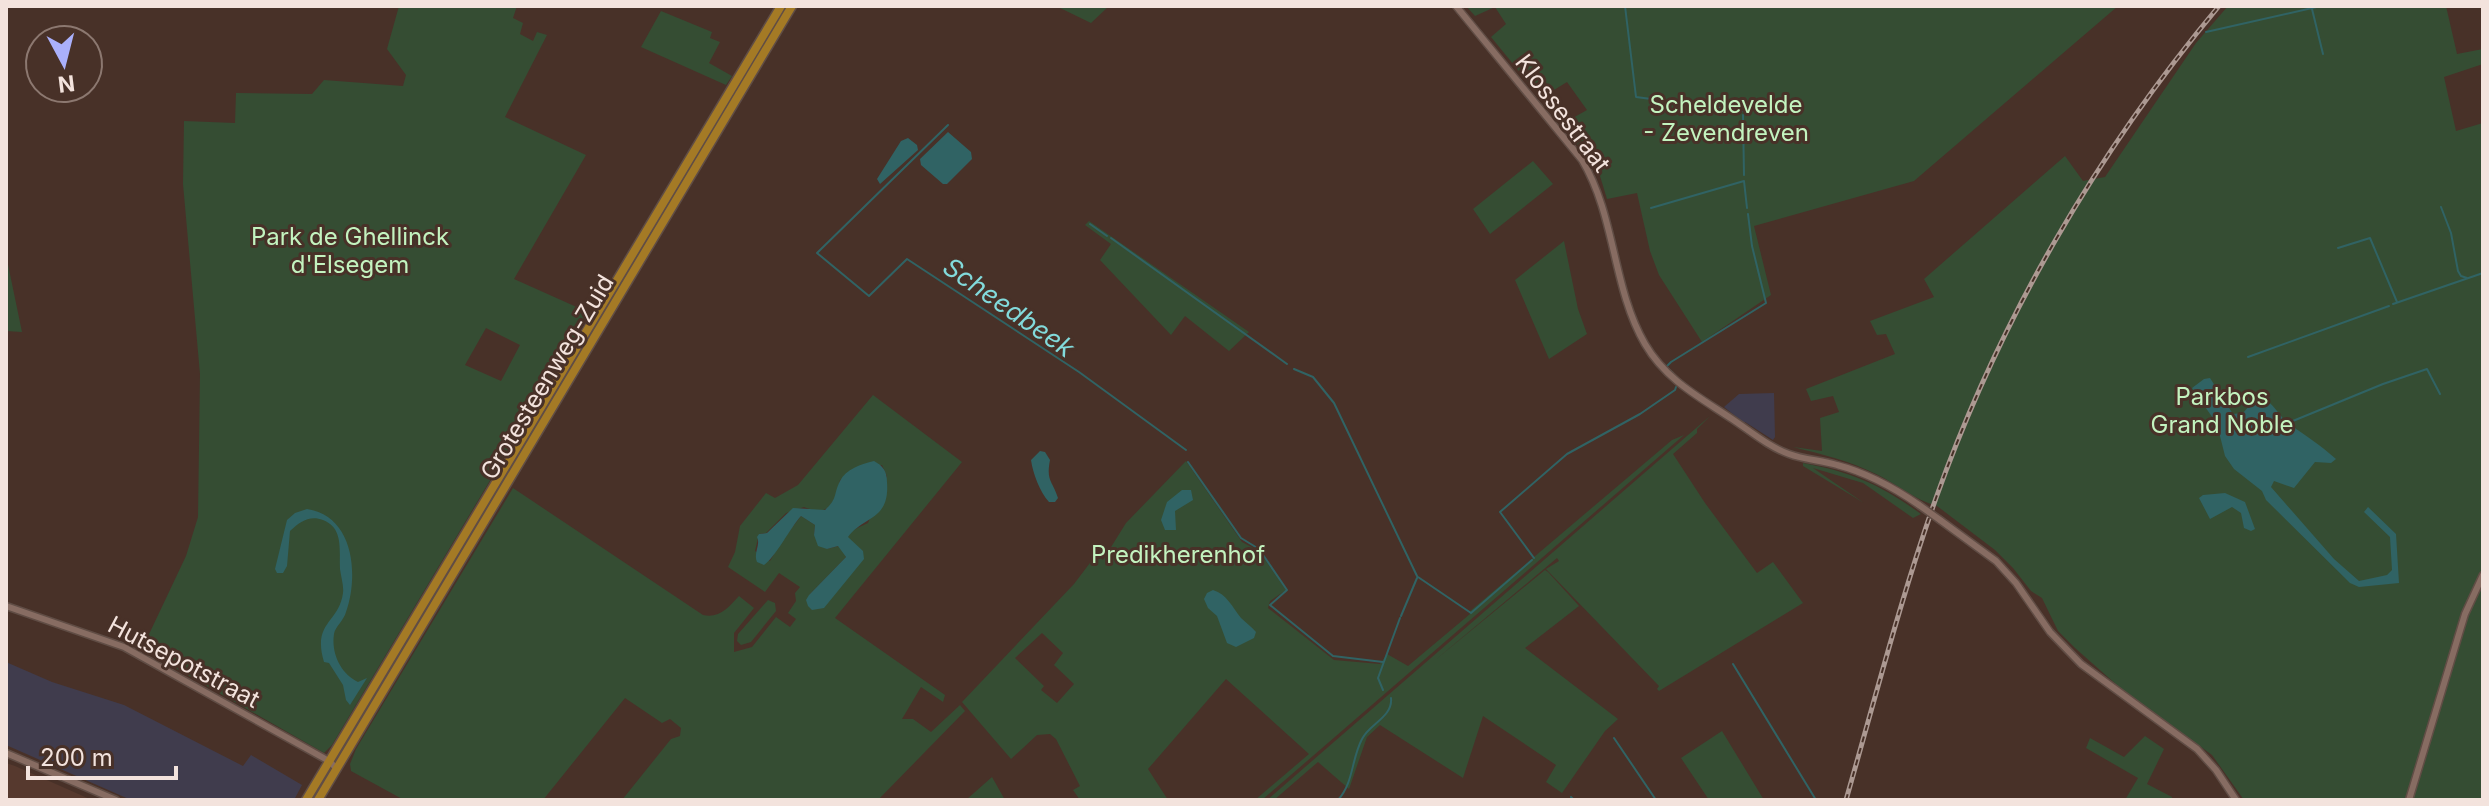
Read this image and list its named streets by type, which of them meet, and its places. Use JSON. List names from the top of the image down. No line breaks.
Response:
{"streets":{"highway":["Grotesteenweg-Zuid"],"street":["Klossestraat","Hutsepotstraat"]},"crossings":[["Grotesteenweg-Zuid","Hutsepotstraat"]],"water":["Scheedbeek"],"parks":["Scheldevelde - Zevendreven","Park de Ghellinck d'Elsegem","Parkbos Grand Noble","Predikherenhof"],"scale_bar":"200 m","north":"bottom"}
